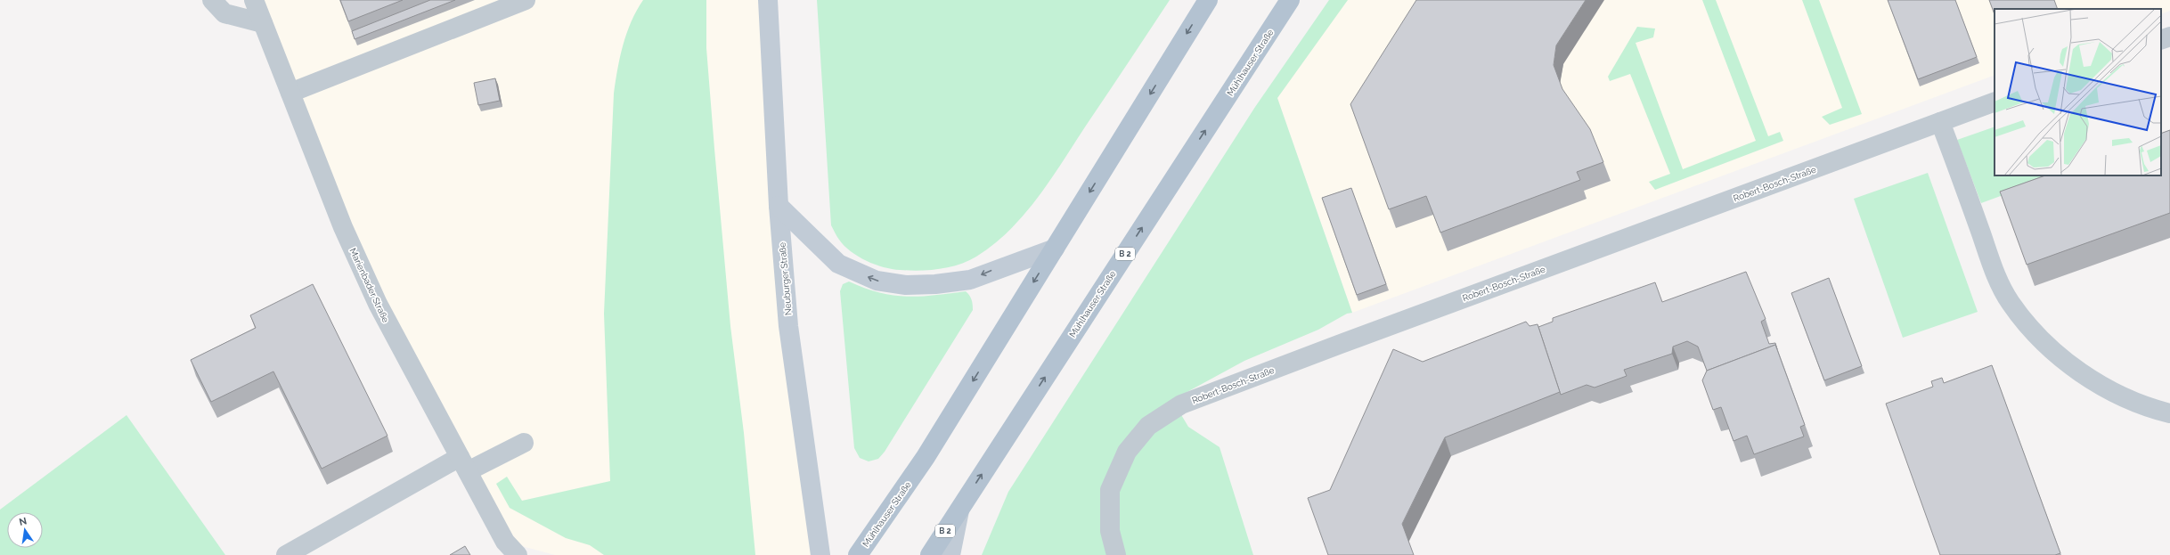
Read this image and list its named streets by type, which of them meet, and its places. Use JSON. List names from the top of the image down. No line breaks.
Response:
{"streets":{"main road":["Mühlhauser Straße","B 2"],"street":["Robert-Bosch-Straße","Neuburger Straße","Marienbader Straße"]},"north":"top"}
